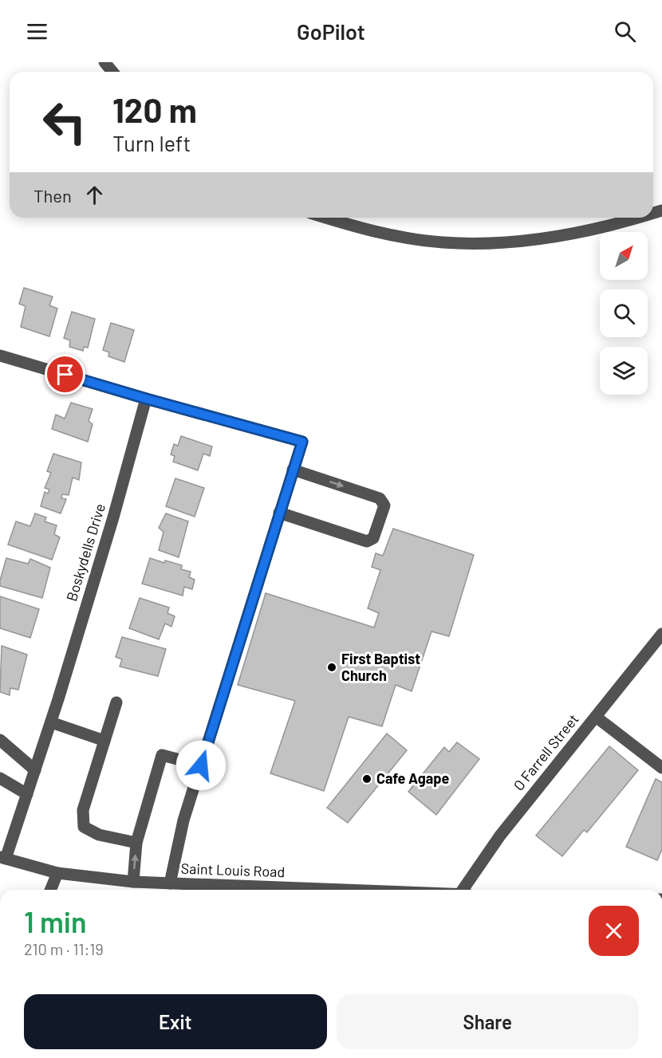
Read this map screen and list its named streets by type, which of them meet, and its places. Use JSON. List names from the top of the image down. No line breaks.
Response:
{"streets":{"street":["Boskydells Drive","O Farrell Street","Saint Louis Road"]},"crossings":[["Boskydells Drive","Saint Louis Road"]],"places":["First Baptist Church","Cafe Agape"],"north":"top right","page":{"header":"GoPilot","turn":["120 m","Turn left"],"then":"Then","heading":["1 min","210 m · 11:19"],"buttons":["Exit","Share"]}}
